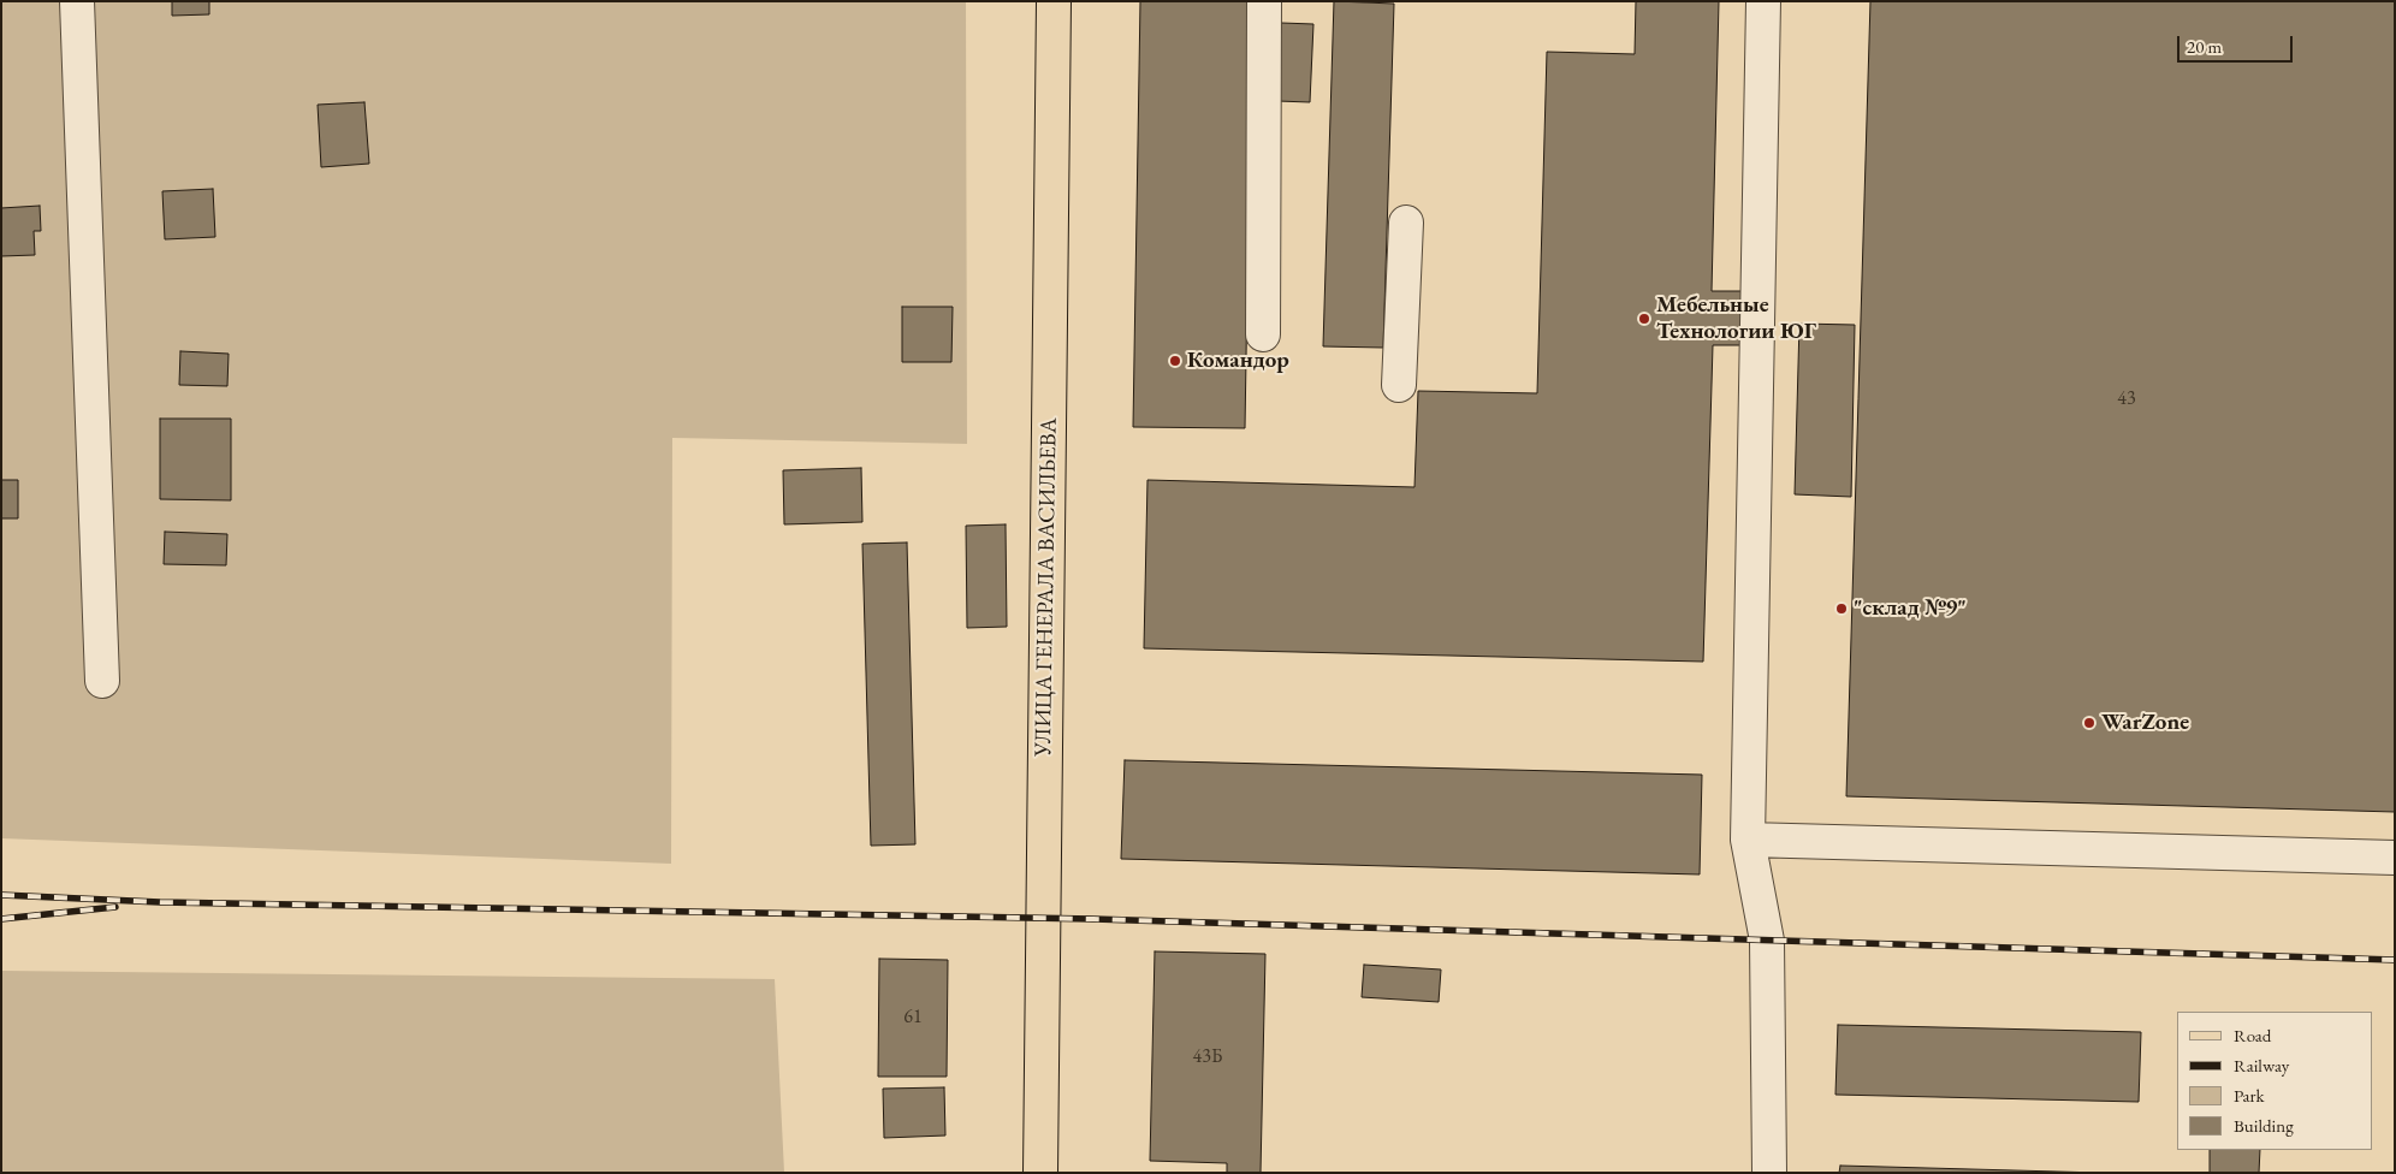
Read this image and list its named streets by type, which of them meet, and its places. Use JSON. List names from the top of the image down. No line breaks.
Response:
{"streets":{"main road":["УЛИЦА ГЕНЕРАЛА ВАСИЛЬЕВА"]},"places":["Мебельные Технологии ЮГ","Командор","\"склад №9\"","WarZone"],"house_numbers":["43","61","43Б"],"legend":["Road","Railway","Park","Building"],"scale_bar":"20 m"}
